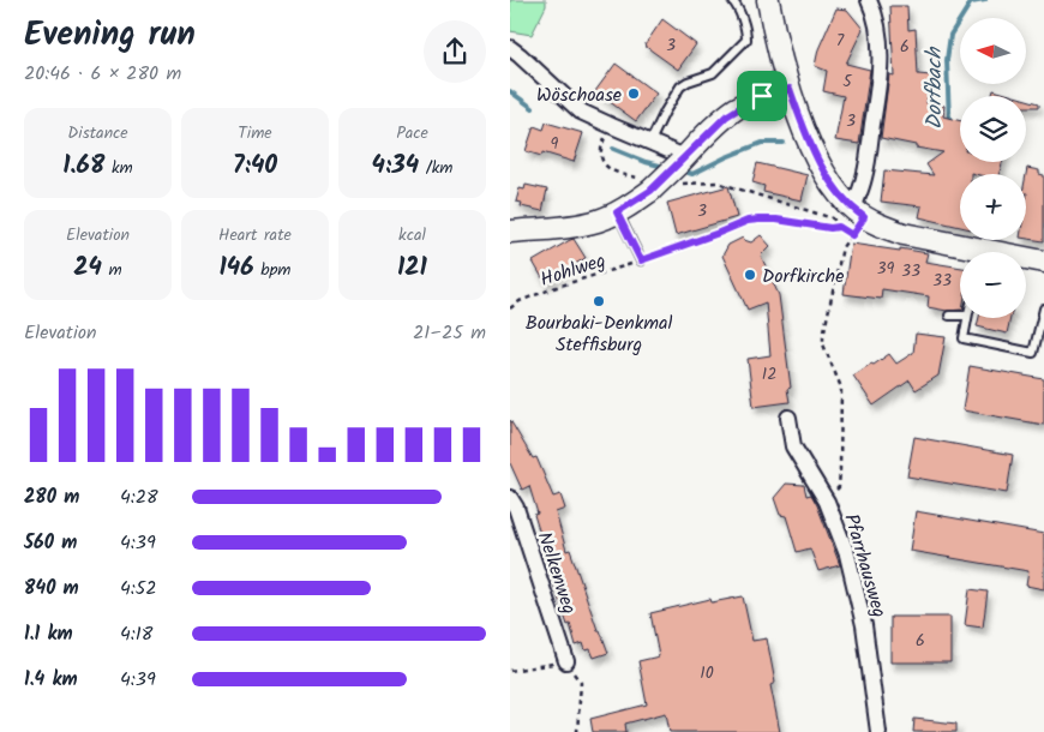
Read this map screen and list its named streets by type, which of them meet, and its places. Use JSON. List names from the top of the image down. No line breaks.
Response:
{"streets":{"street":["Pfarrhausweg","Nelkenweg"],"path":["Hohlweg"]},"crossings":[["Hohlweg","Pfarrhausweg"]],"water":["Dorfbach"],"places":["Wöschoase","Dorfkirche","Bourbaki-Denkmal Steffisburg"],"house_numbers":["7","3","6","5","3","9","3","39","33","33","12","6","10"],"north":"left","page":{"heading":["Evening run","20:46 · 6 × 280 m"],"map_buttons":["+","−"],"stats":[["Distance","1.68 km"],["Time","7:40"],["Pace","4:34 /km"],["Elevation","24 m"],["Heart rate","146 bpm"],["kcal","121"]],"chart":["Elevation","21–25 m"],"list":[{"name":"280 m","note":"4:28"},{"name":"560 m","note":"4:39"},{"name":"840 m","note":"4:52"},{"name":"1.1 km","note":"4:18"},{"name":"1.4 km","note":"4:39"}]}}
